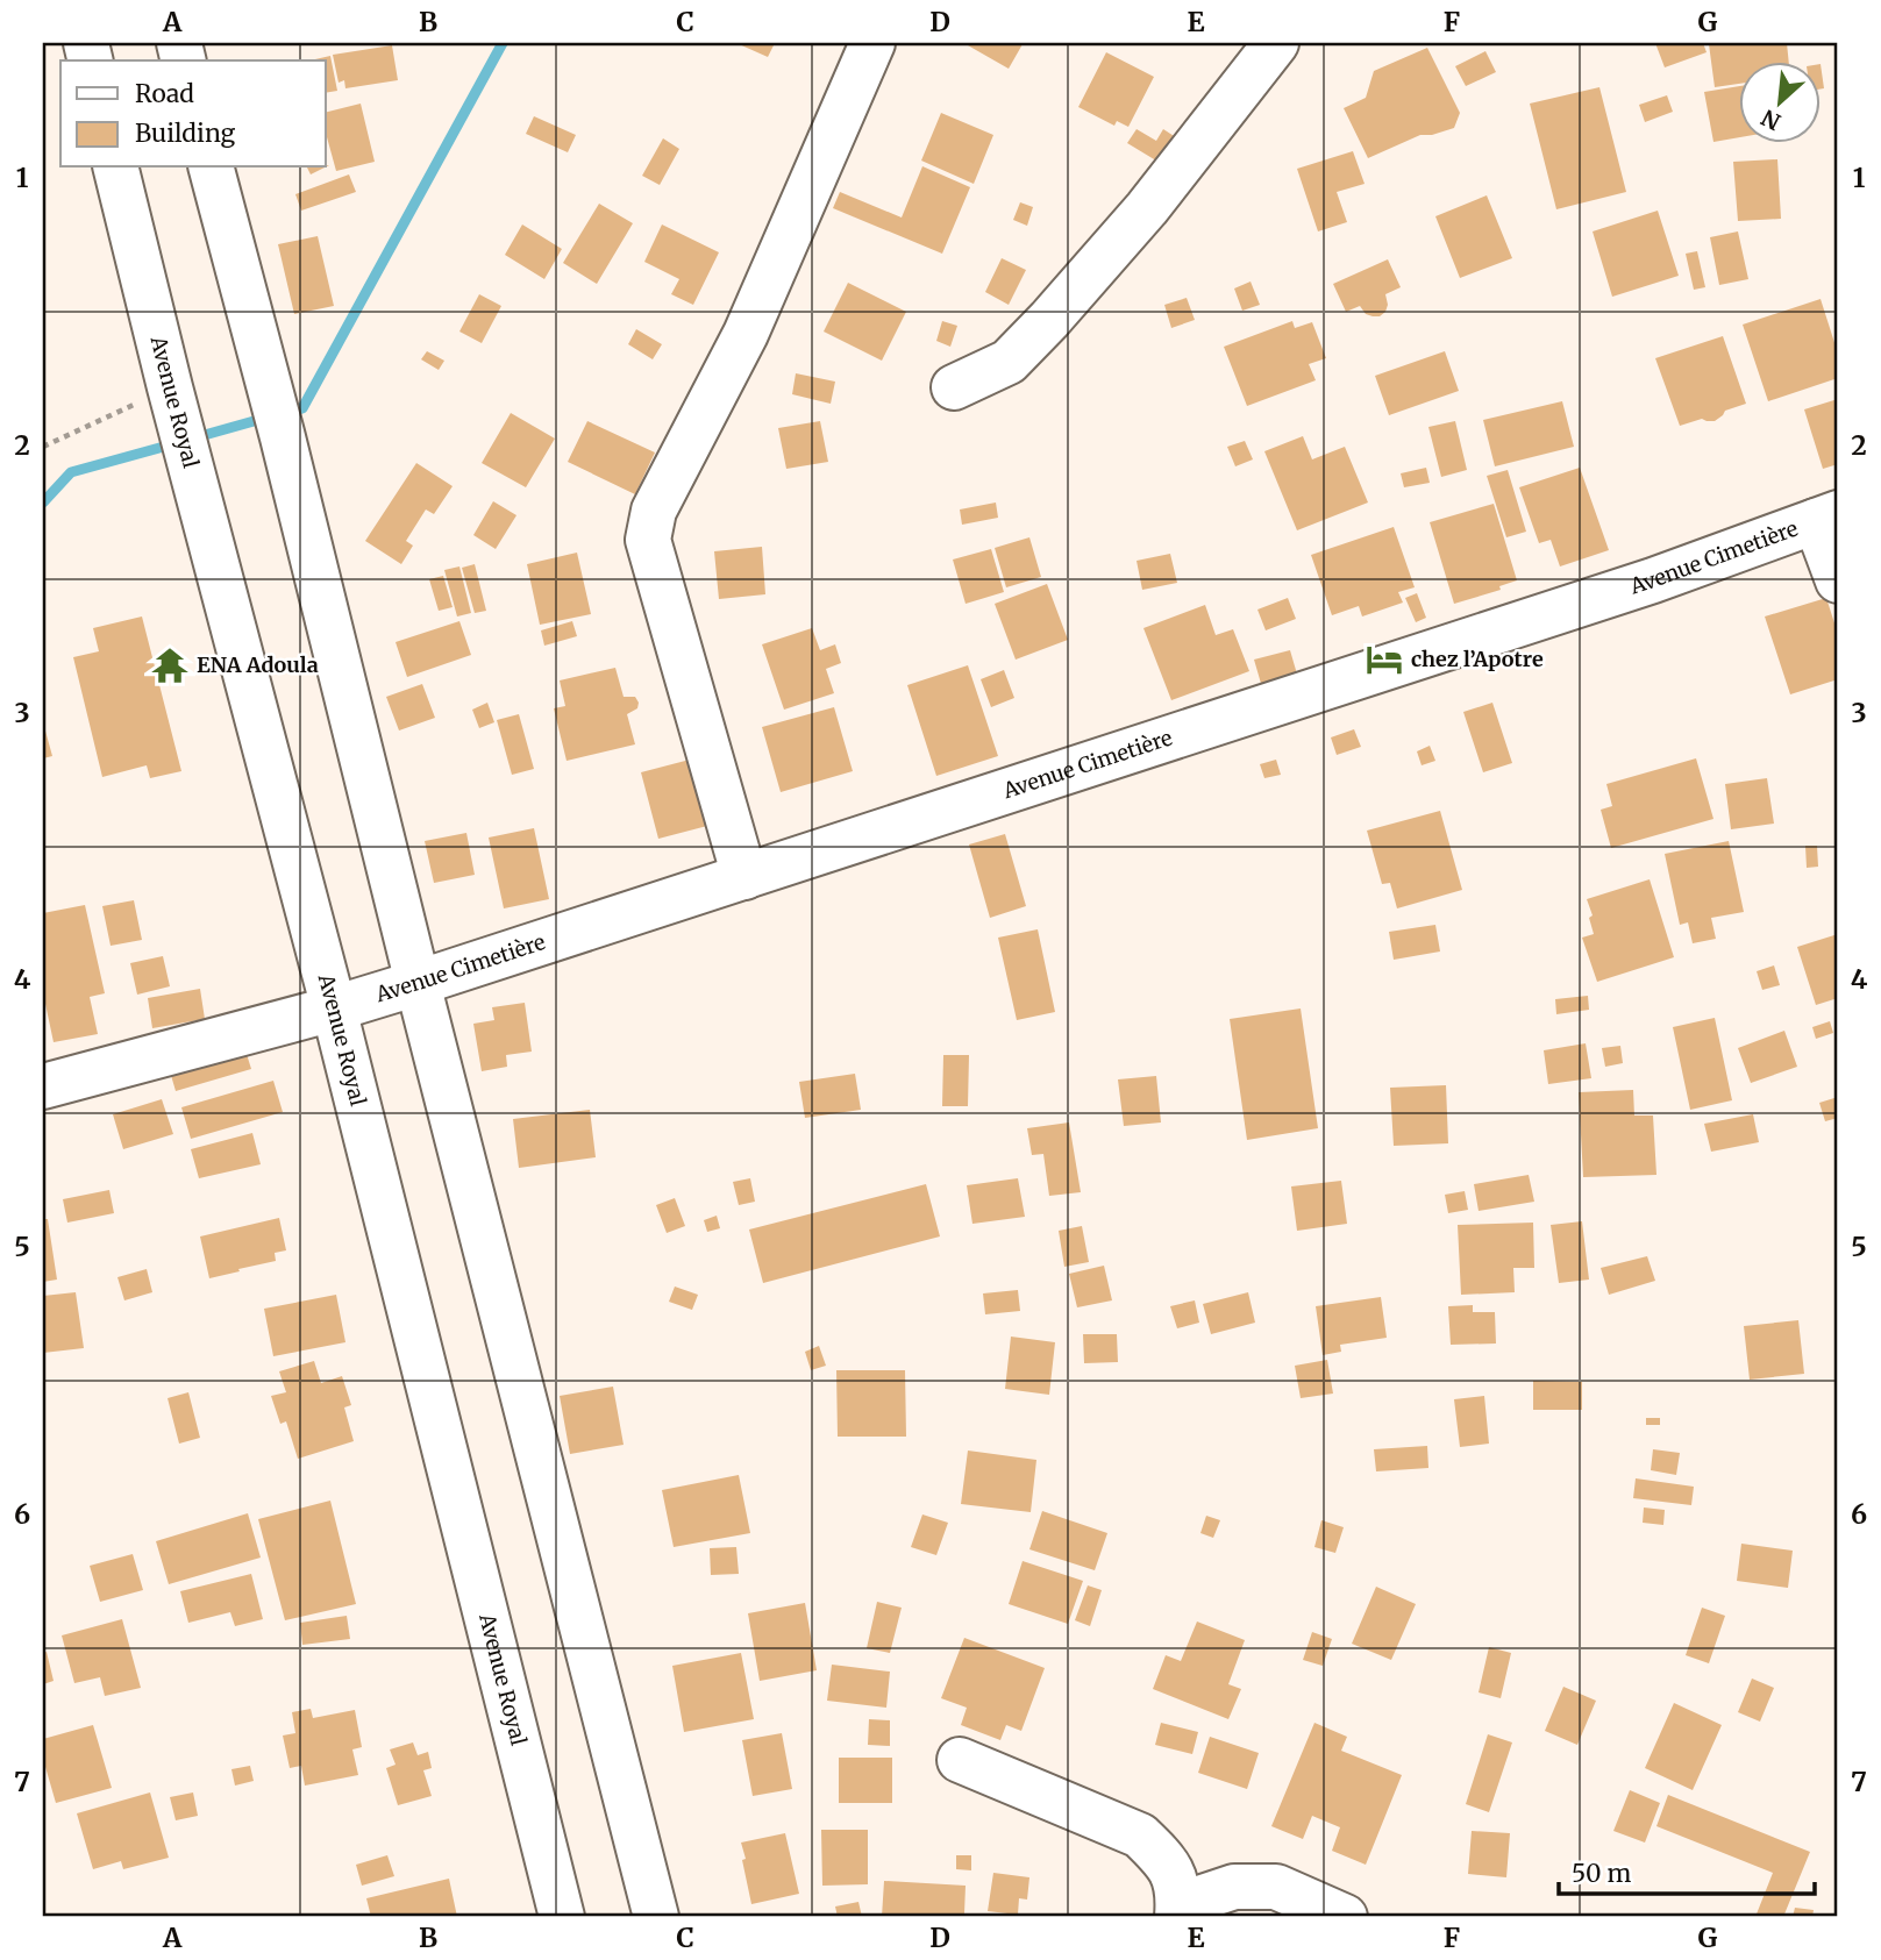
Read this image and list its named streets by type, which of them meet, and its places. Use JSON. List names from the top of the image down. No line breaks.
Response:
{"streets":{"street":["Avenue Royal","Avenue Cimetière"]},"crossings":[["Avenue Royal","Avenue Cimetière"]],"places":{"hotel":["chez l’Apotre"],"temple":["ENA Adoula"]},"legend":["Road","Building"],"scale_bar":"50 m","north":"bottom left","grid":{"columns":["A","B","C","D","E","F","G"],"rows":["1","2","3","4","5","6","7"]}}
